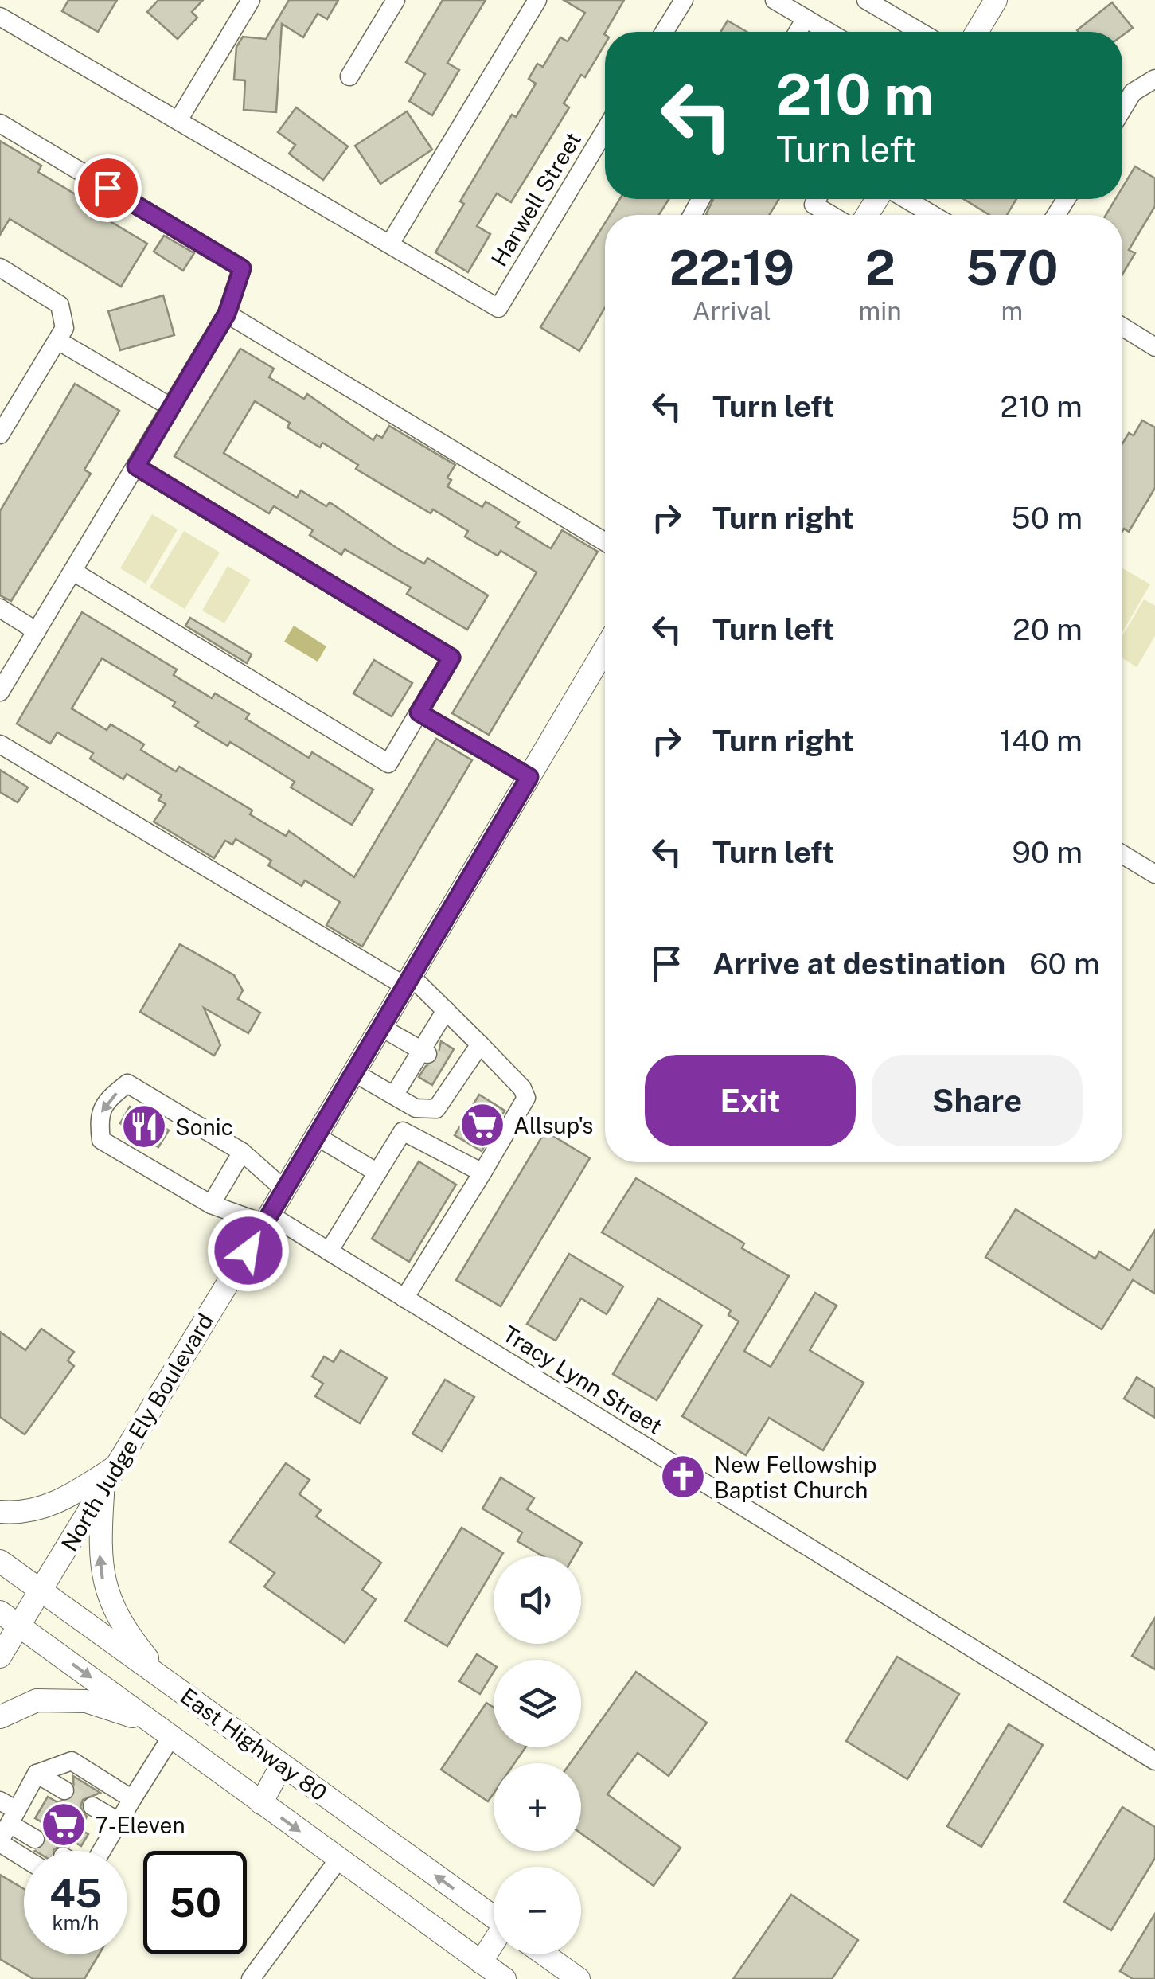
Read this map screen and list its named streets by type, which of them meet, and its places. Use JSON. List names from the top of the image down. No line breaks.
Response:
{"streets":{"main road":["North Judge Ely Boulevard","East Highway 80"],"street":["Harwell Street","Tracy Lynn Street"]},"crossings":[["Tracy Lynn Street","North Judge Ely Boulevard"],["North Judge Ely Boulevard","East Highway 80"]],"places":{"supermarket":["Allsup's","7-Eleven"],"restaurant":["Sonic"],"church":["New Fellowship Baptist Church"]},"page":{"turn":["210 m","Turn left"],"eta":["22:19","Arrival","2","min","570","m"],"list":[{"name":"Turn left","value":"210 m"},{"name":"Turn right","value":"50 m"},{"name":"Turn left","value":"20 m"},{"name":"Turn right","value":"140 m"},{"name":"Turn left","value":"90 m"},{"name":"Arrive at destination","value":"60 m"}],"buttons":["Exit","Share"],"map_buttons":["+","−"],"speed":"45 km/h","limit":"50"}}
